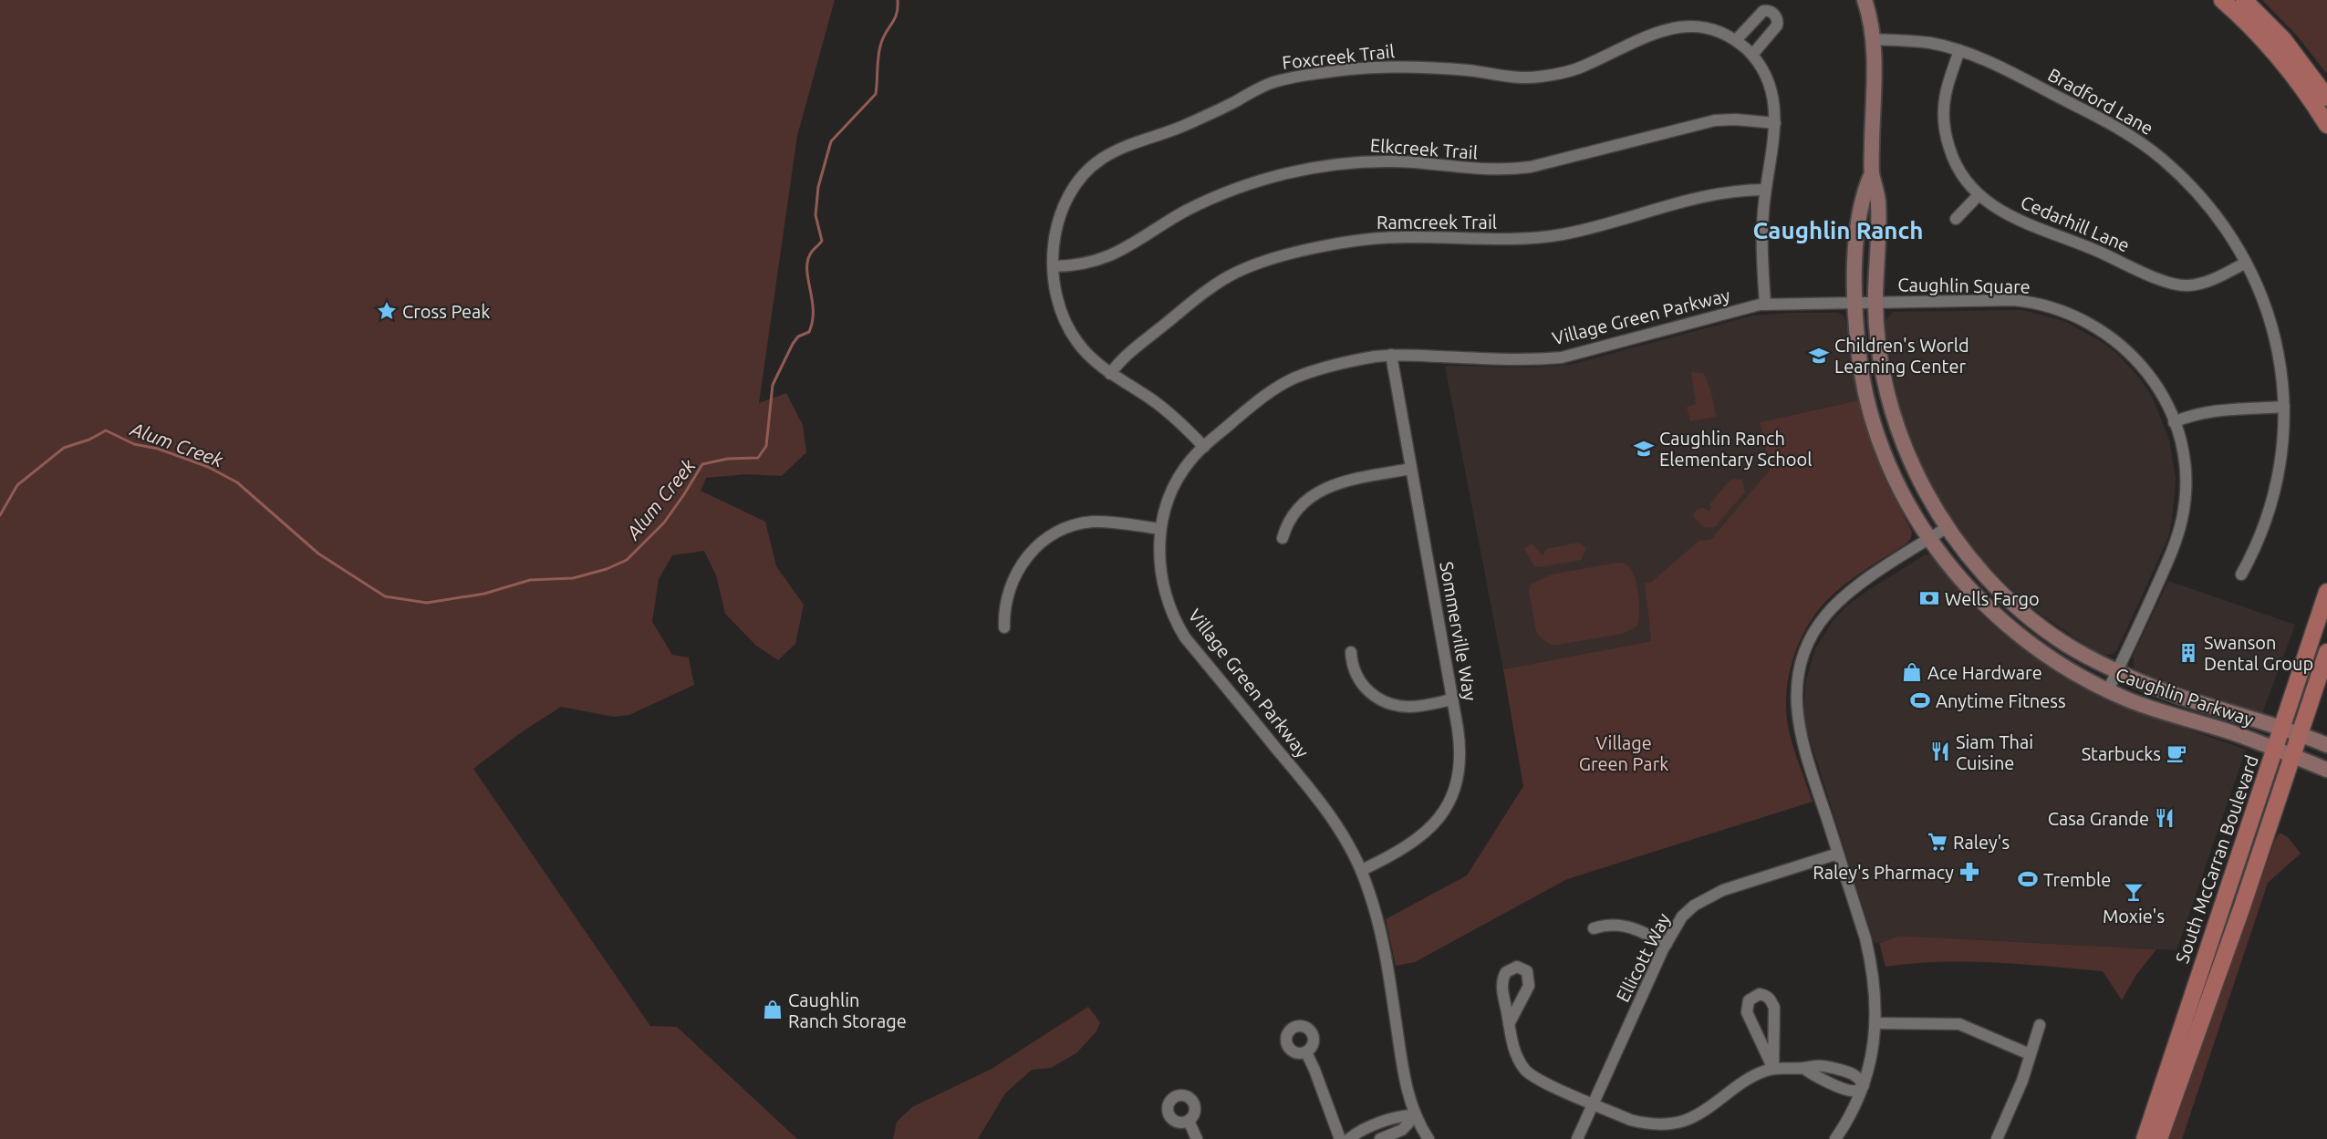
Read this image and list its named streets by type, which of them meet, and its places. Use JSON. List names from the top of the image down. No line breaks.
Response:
{"streets":{"main road":["South McCarran Boulevard"],"street":["Foxcreek Trail","Bradford Lane","Elkcreek Trail","Ramcreek Trail","Cedarhill Lane","Caughlin Square","Village Green Parkway","Sommerville Way","Caughlin Parkway","Ellicott Way"]},"crossings":[["Foxcreek Trail","Elkcreek Trail"],["Foxcreek Trail","Ramcreek Trail"],["Foxcreek Trail","Village Green Parkway"],["Bradford Lane","Cedarhill Lane"],["Bradford Lane","Caughlin Parkway"],["Caughlin Square","Village Green Parkway"],["Caughlin Square","Caughlin Parkway"],["Village Green Parkway","Sommerville Way"],["Village Green Parkway","Caughlin Parkway"],["Caughlin Parkway","South McCarran Boulevard"]],"districts":["Caughlin Ranch"],"water":["Alum Creek"],"parks":["Village Green Park"],"places":{"place":["Cross Peak"],"school or university":["Children's World Learning Center","Caughlin Ranch Elementary School"],"bank":["Wells Fargo"],"building":["Swanson Dental Group"],"shop":["Ace Hardware","Caughlin Ranch Storage"],"sports":["Anytime Fitness","Tremble"],"restaurant":["Siam Thai Cuisine","Casa Grande"],"cafe":["Starbucks"],"supermarket":["Raley's"],"pharmacy":["Raley's Pharmacy"],"bar":["Moxie's"]}}
